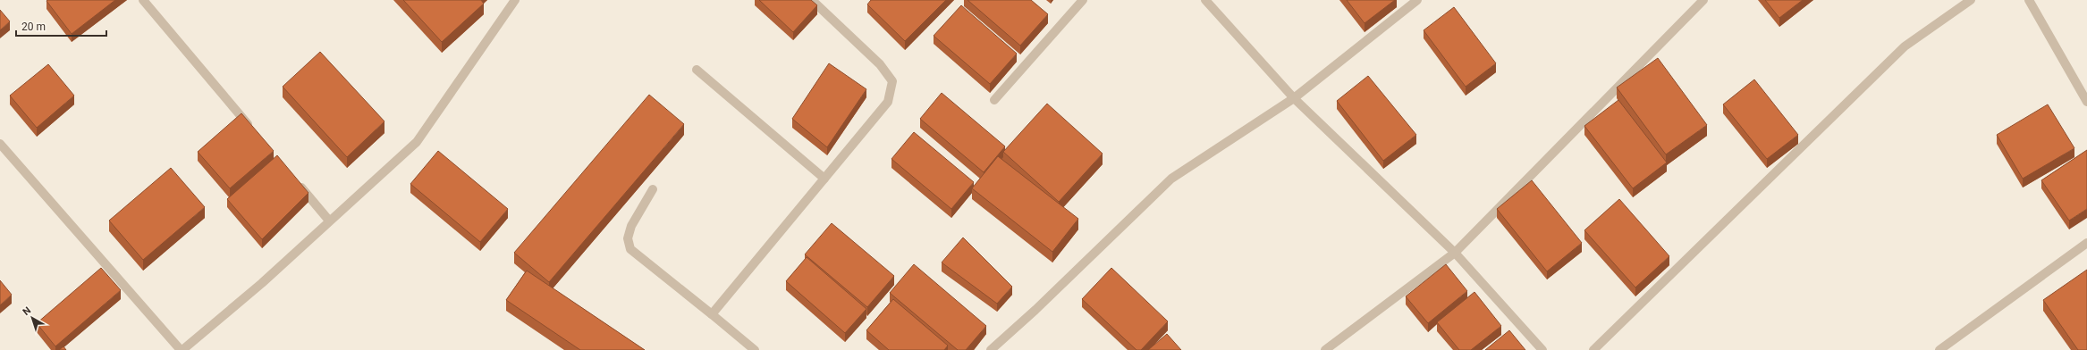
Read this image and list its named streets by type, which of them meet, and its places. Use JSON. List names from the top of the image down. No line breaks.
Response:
{"scale_bar":"20 m","north":"top left"}
